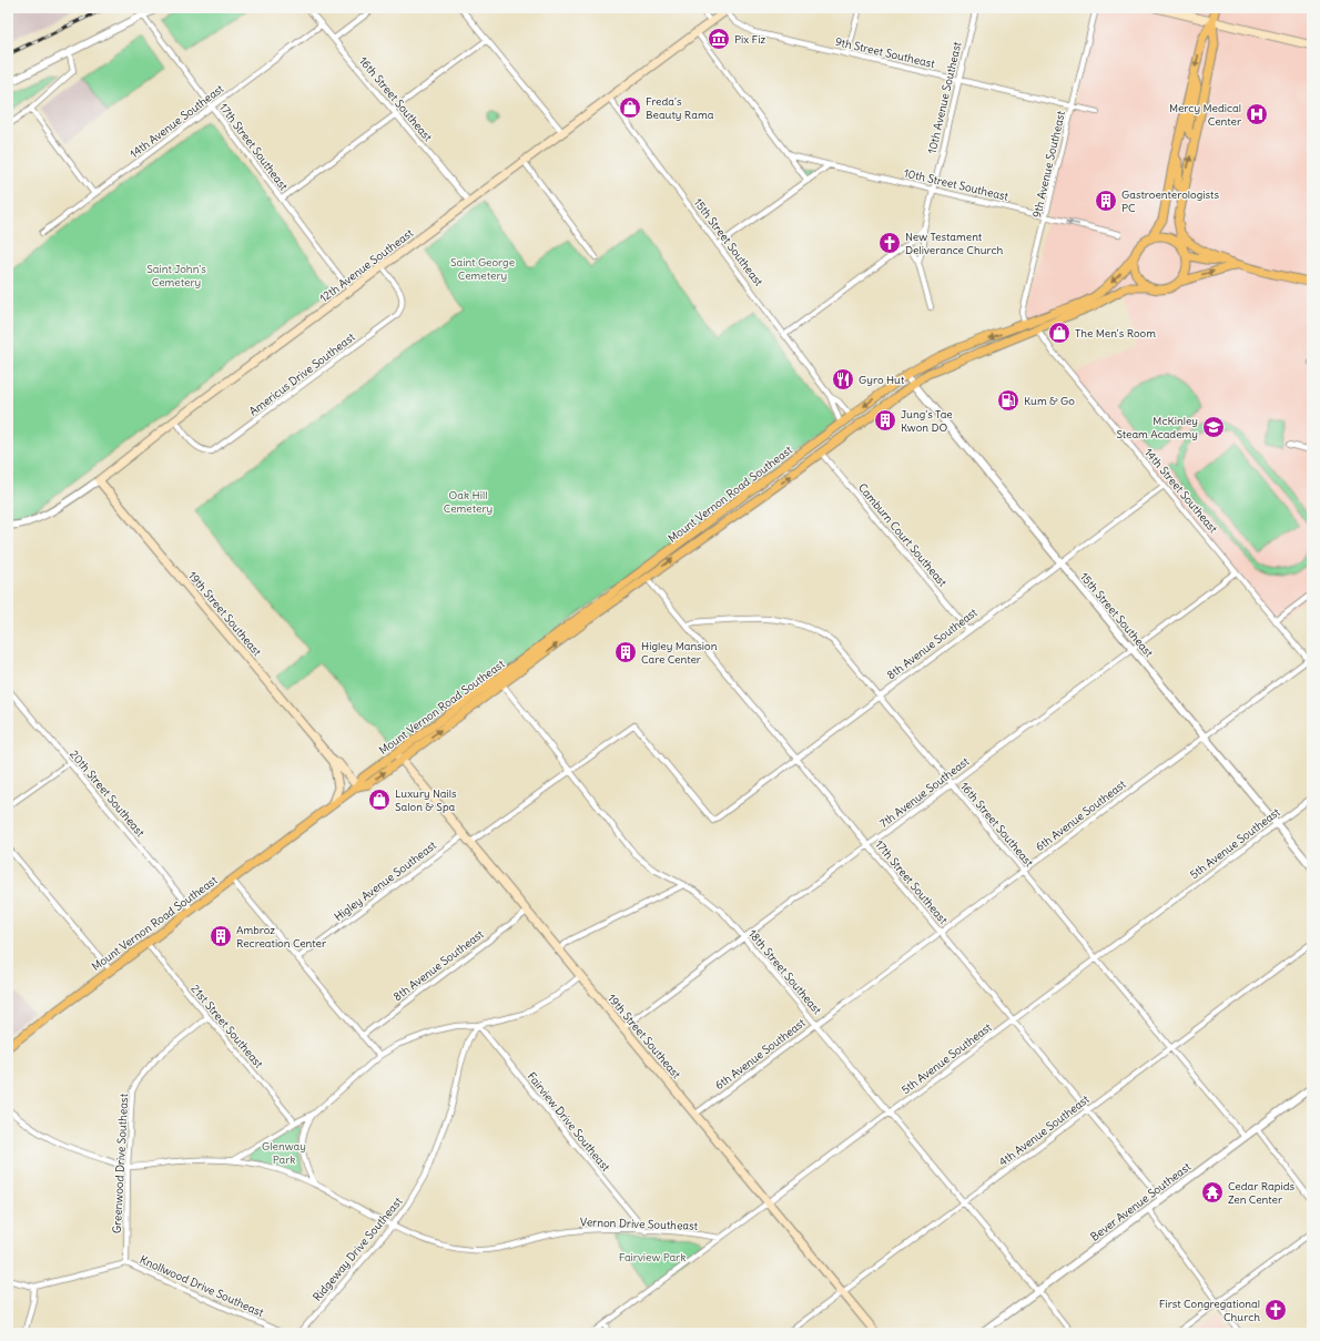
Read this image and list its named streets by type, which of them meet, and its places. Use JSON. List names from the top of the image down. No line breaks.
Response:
{"streets":{"main road":["12th Avenue Southeast","Mount Vernon Road Southeast","19th Street Southeast"],"street":["9th Street Southeast","10th Avenue Southeast","16th Street Southeast","14th Avenue Southeast","17th Street Southeast","9th Avenue Southeast","10th Street Southeast","15th Street Southeast","Americus Drive Southeast","14th Street Southeast","Camburn Court Southeast","8th Avenue Southeast","7th Avenue Southeast","20th Street Southeast","6th Avenue Southeast","5th Avenue Southeast","Higley Avenue Southeast","18th Street Southeast","21st Street Southeast","Fairview Drive Southeast","4th Avenue Southeast","Greenwood Drive Southeast","Bever Avenue Southeast","Vernon Drive Southeast","Ridgeway Drive Southeast","Knollwood Drive Southeast"]},"crossings":[["9th Street Southeast","10th Avenue Southeast"],["9th Street Southeast","9th Avenue Southeast"],["9th Street Southeast","12th Avenue Southeast"],["10th Avenue Southeast","10th Street Southeast"],["16th Street Southeast","14th Avenue Southeast"],["16th Street Southeast","17th Street Southeast"],["16th Street Southeast","12th Avenue Southeast"],["16th Street Southeast","8th Avenue Southeast"],["16th Street Southeast","7th Avenue Southeast"],["16th Street Southeast","6th Avenue Southeast"],["16th Street Southeast","5th Avenue Southeast"],["16th Street Southeast","4th Avenue Southeast"],["16th Street Southeast","Bever Avenue Southeast"],["14th Avenue Southeast","17th Street Southeast"],["17th Street Southeast","12th Avenue Southeast"],["17th Street Southeast","Mount Vernon Road Southeast"],["17th Street Southeast","8th Avenue Southeast"],["17th Street Southeast","7th Avenue Southeast"],["17th Street Southeast","6th Avenue Southeast"],["17th Street Southeast","5th Avenue Southeast"],["17th Street Southeast","4th Avenue Southeast"],["17th Street Southeast","Bever Avenue Southeast"],["9th Avenue Southeast","10th Street Southeast"],["9th Avenue Southeast","Mount Vernon Road Southeast"],["15th Street Southeast","12th Avenue Southeast"],["15th Street Southeast","Mount Vernon Road Southeast"],["15th Street Southeast","8th Avenue Southeast"],["15th Street Southeast","7th Avenue Southeast"],["15th Street Southeast","6th Avenue Southeast"],["15th Street Southeast","5th Avenue Southeast"],["12th Avenue Southeast","Americus Drive Southeast"],["12th Avenue Southeast","19th Street Southeast"],["14th Street Southeast","Mount Vernon Road Southeast"],["14th Street Southeast","8th Avenue Southeast"],["14th Street Southeast","7th Avenue Southeast"],["14th Street Southeast","6th Avenue Southeast"],["Mount Vernon Road Southeast","Camburn Court Southeast"],["Mount Vernon Road Southeast","19th Street Southeast"],["Mount Vernon Road Southeast","20th Street Southeast"],["Mount Vernon Road Southeast","18th Street Southeast"],["Mount Vernon Road Southeast","21st Street Southeast"],["Camburn Court Southeast","8th Avenue Southeast"],["19th Street Southeast","8th Avenue Southeast"],["19th Street Southeast","7th Avenue Southeast"],["19th Street Southeast","6th Avenue Southeast"],["19th Street Southeast","5th Avenue Southeast"],["19th Street Southeast","Higley Avenue Southeast"],["19th Street Southeast","4th Avenue Southeast"],["8th Avenue Southeast","18th Street Southeast"],["7th Avenue Southeast","18th Street Southeast"],["6th Avenue Southeast","18th Street Southeast"],["5th Avenue Southeast","18th Street Southeast"],["5th Avenue Southeast","Vernon Drive Southeast"],["18th Street Southeast","4th Avenue Southeast"],["18th Street Southeast","Bever Avenue Southeast"],["21st Street Southeast","Greenwood Drive Southeast"],["Fairview Drive Southeast","Vernon Drive Southeast"],["Fairview Drive Southeast","Ridgeway Drive Southeast"],["Greenwood Drive Southeast","Vernon Drive Southeast"],["Greenwood Drive Southeast","Knollwood Drive Southeast"],["Vernon Drive Southeast","Ridgeway Drive Southeast"]],"parks":["Saint George Cemetery","Saint John's Cemetery","Oak Hill Cemetery","Glenway Park","Fairview Park"],"places":{"museum":["Pix Fiz"],"shop":["Freda's Beauty Rama","The Men's Room","Luxury Nails Salon & Spa"],"hospital":["Mercy Medical Center"],"building":["Gastroenterologists PC","Jung's Tae Kwon DO","Higley Mansion Care Center","Ambroz Recreation Center"],"church":["New Testament Deliverance Church","First Congregational Church"],"restaurant":["Gyro Hut"],"fuel station":["Kum & Go"],"school or university":["McKinley Steam Academy"],"temple":["Cedar Rapids Zen Center"]}}
